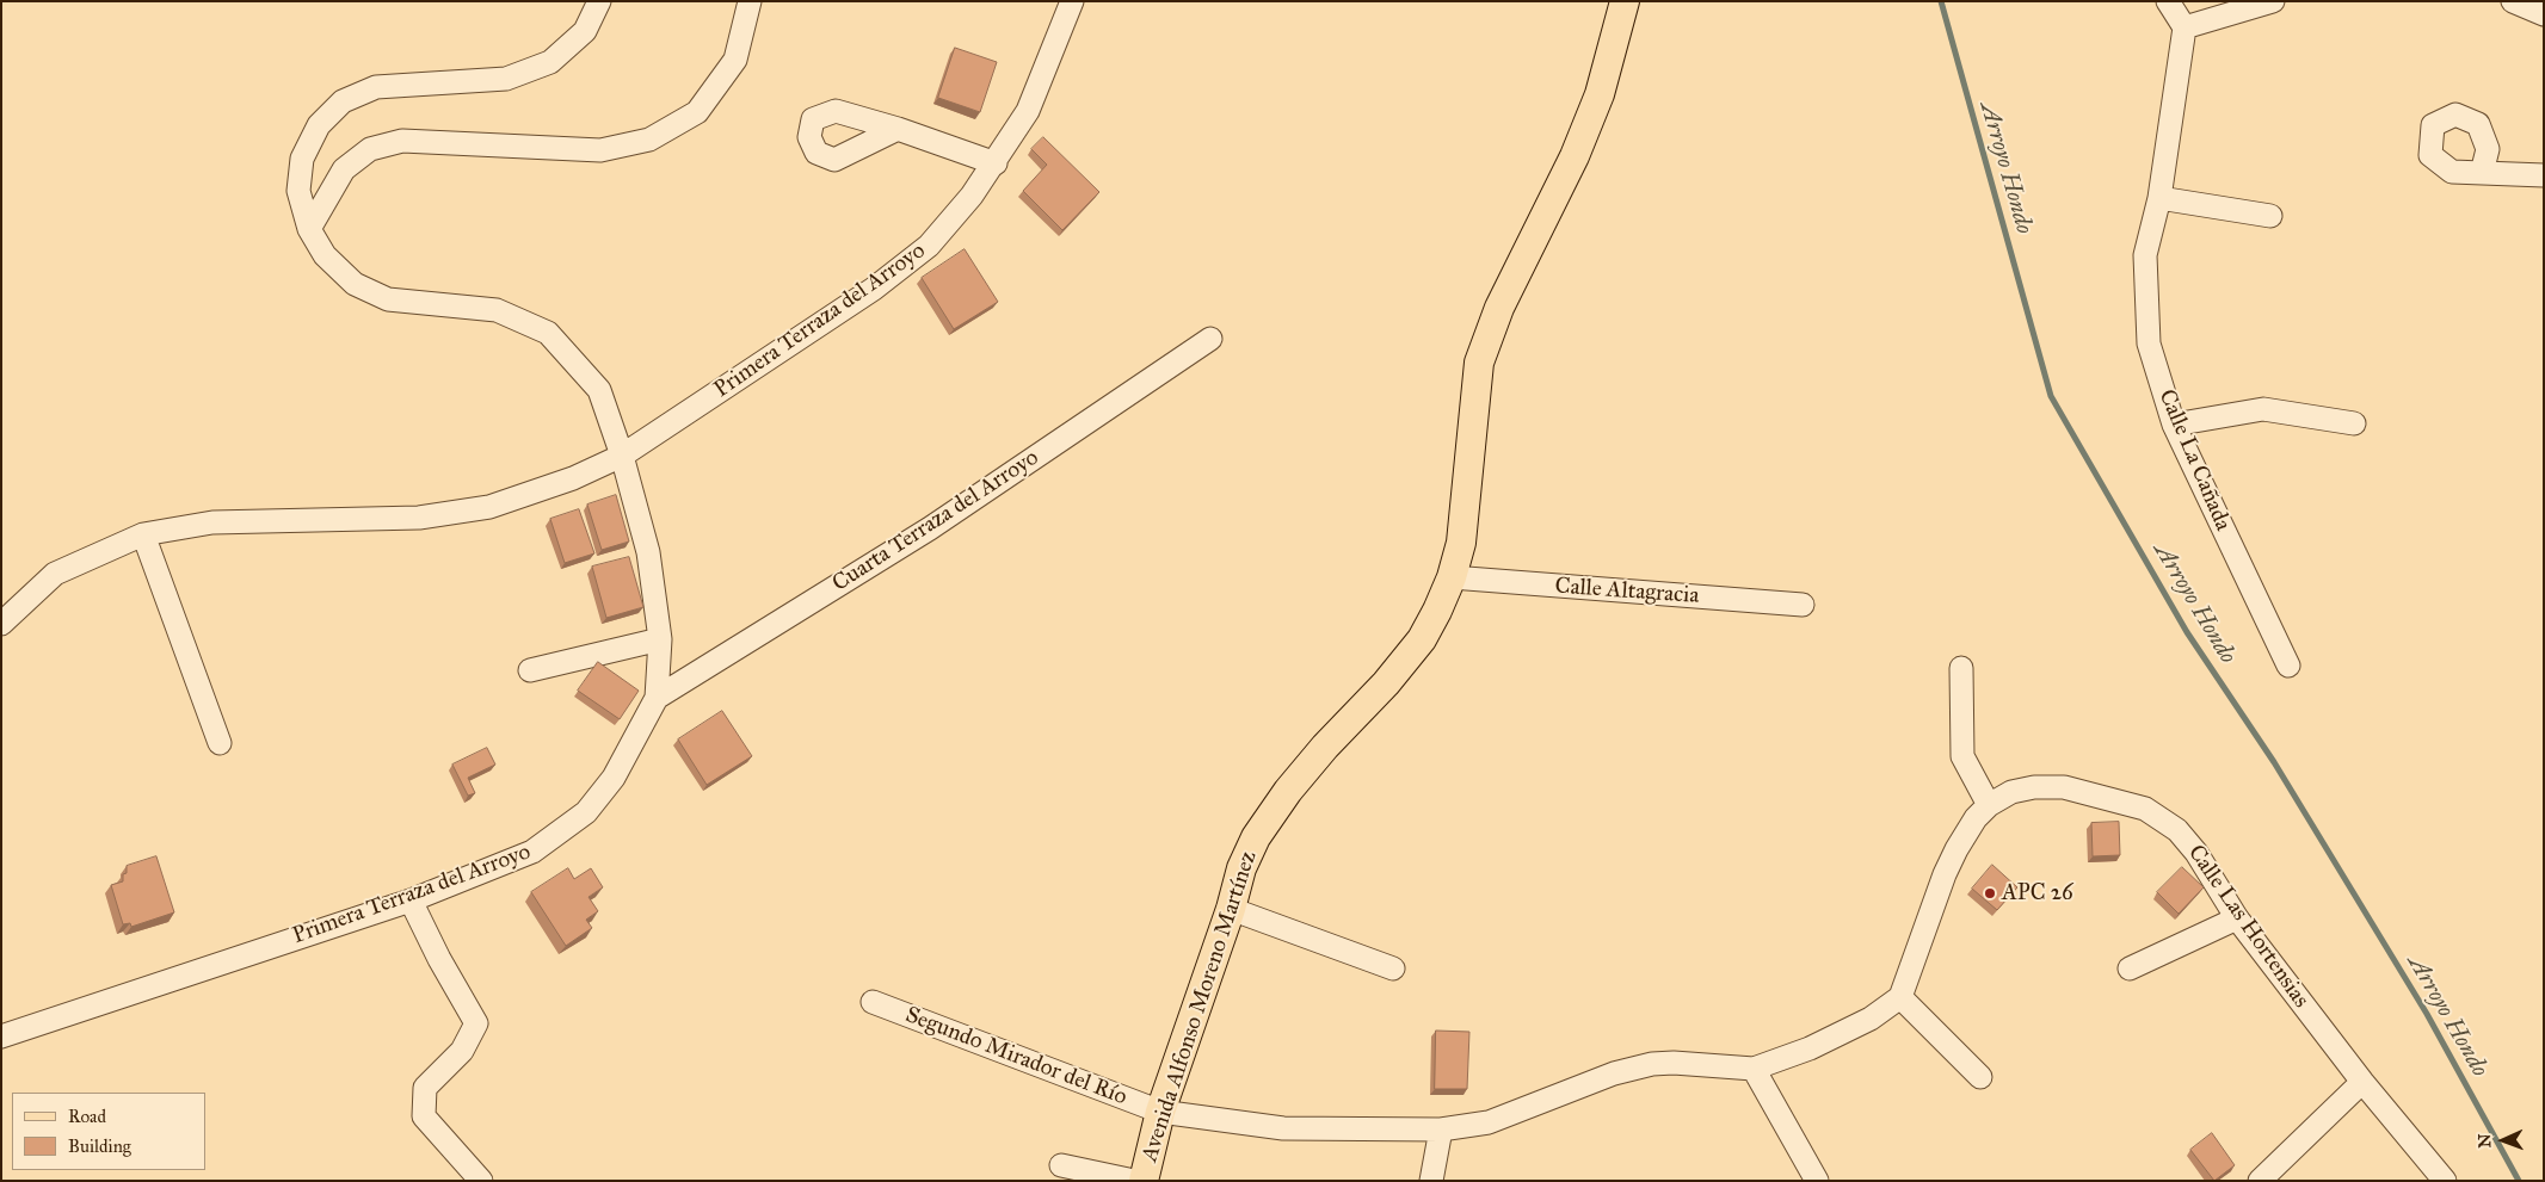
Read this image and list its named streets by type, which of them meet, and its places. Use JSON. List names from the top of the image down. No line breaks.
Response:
{"streets":{"main road":["Avenida Alfonso Moreno Martínez"],"street":["Primera Terraza del Arroyo","Calle La Cañada","Cuarta Terraza del Arroyo","Calle Altagracia","Calle Las Hortensias","Segundo Mirador del Río"]},"crossings":[["Primera Terraza del Arroyo","Cuarta Terraza del Arroyo"],["Calle Altagracia","Avenida Alfonso Moreno Martínez"],["Avenida Alfonso Moreno Martínez","Segundo Mirador del Río"]],"water":["Arroyo Hondo"],"places":["APC 26"],"legend":["Road","Building"],"north":"left"}
